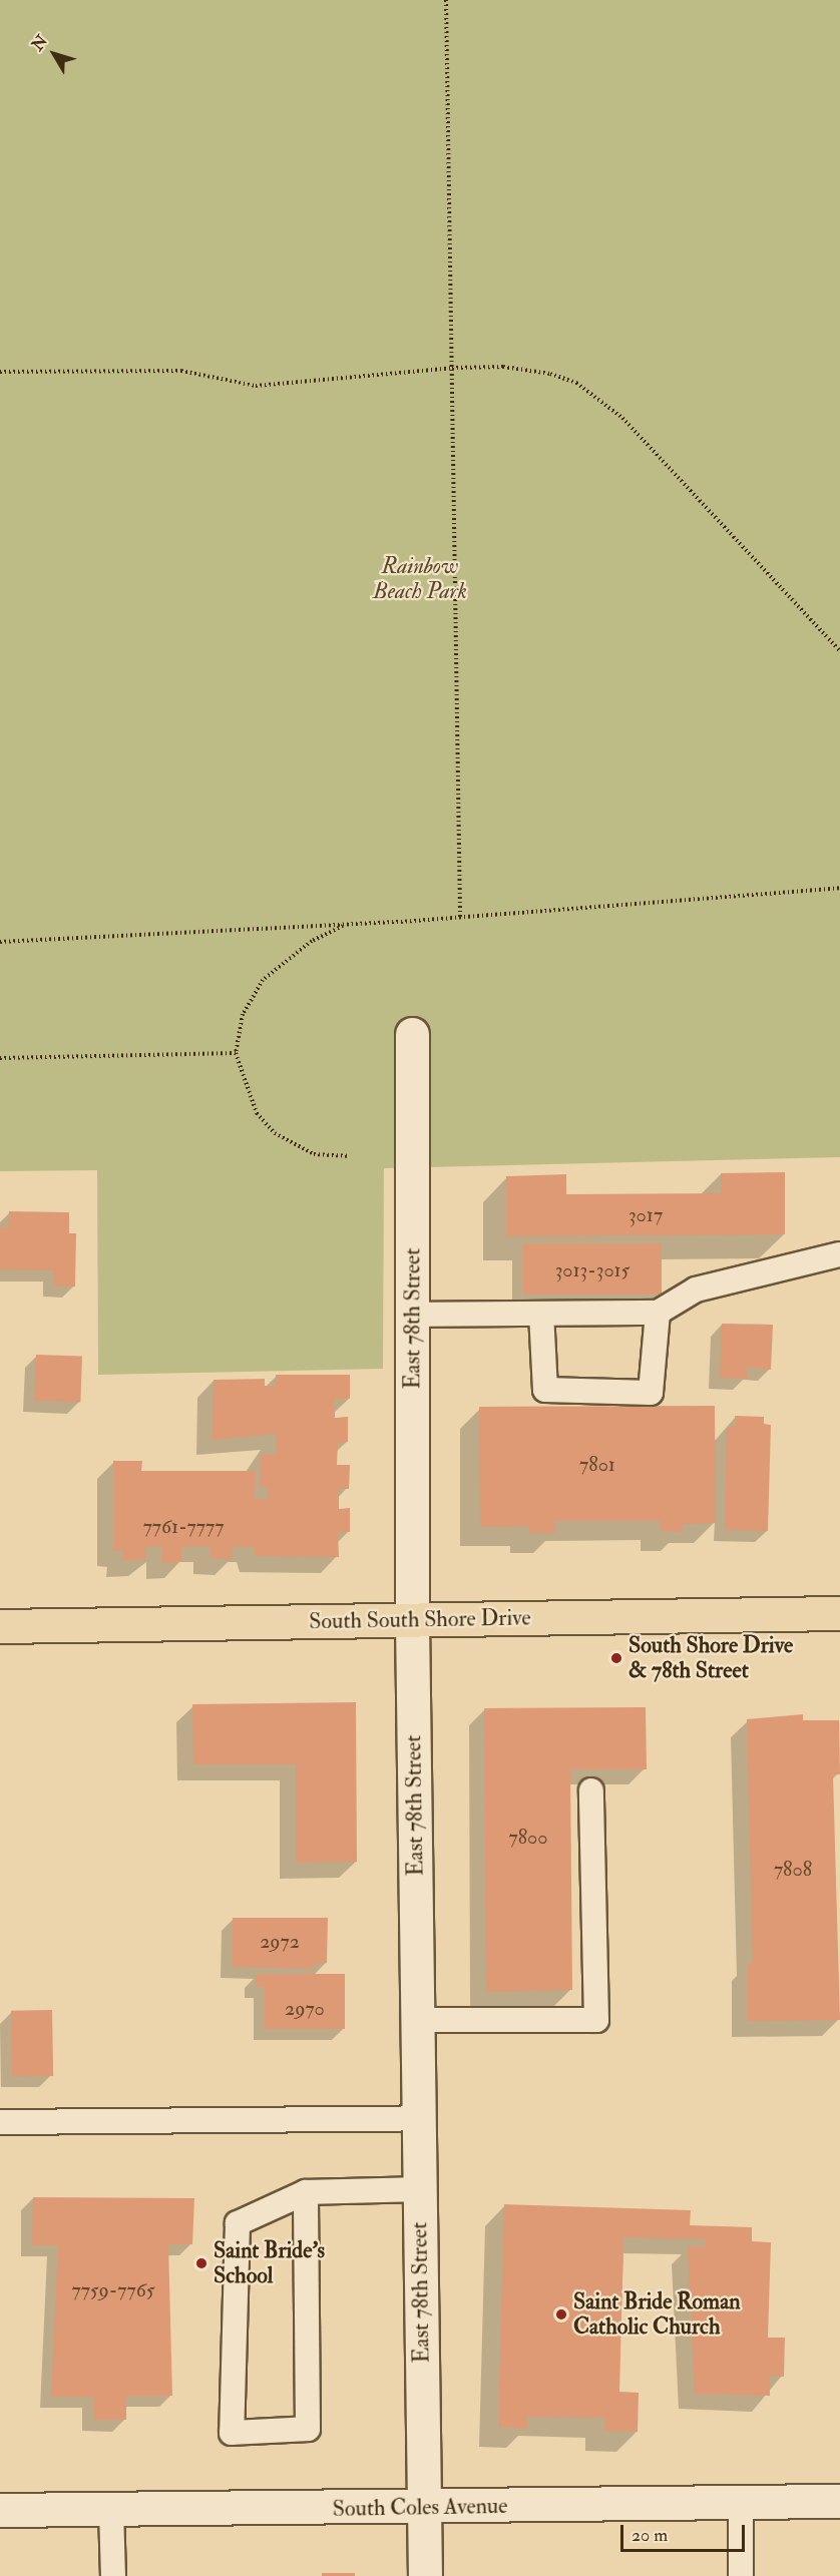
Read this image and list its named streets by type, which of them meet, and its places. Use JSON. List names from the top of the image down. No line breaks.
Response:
{"streets":{"main road":["South South Shore Drive"],"street":["East 78th Street","South Coles Avenue"]},"crossings":[["East 78th Street","South South Shore Drive"],["East 78th Street","South Coles Avenue"]],"parks":["Rainbow Beach Park"],"places":["South Shore Drive & 78th Street","Saint Bride's School","Saint Bride Roman Catholic Church"],"house_numbers":["3017","3013-3015","7801","7761-7777","7800","7808","2972","2970","7759-7765"],"scale_bar":"20 m","north":"top left"}
